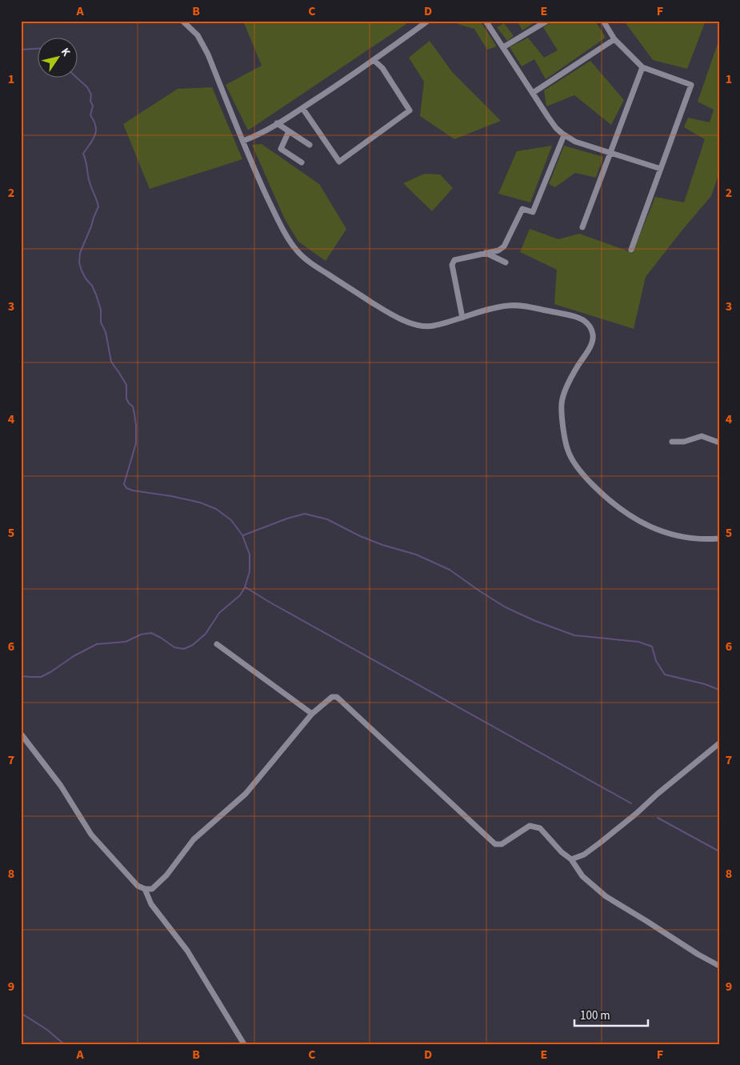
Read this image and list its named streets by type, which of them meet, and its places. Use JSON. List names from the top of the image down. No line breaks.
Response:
{"scale_bar":"100 m","north":"top right","grid":{"columns":["A","B","C","D","E","F"],"rows":["1","2","3","4","5","6","7","8","9"]}}
